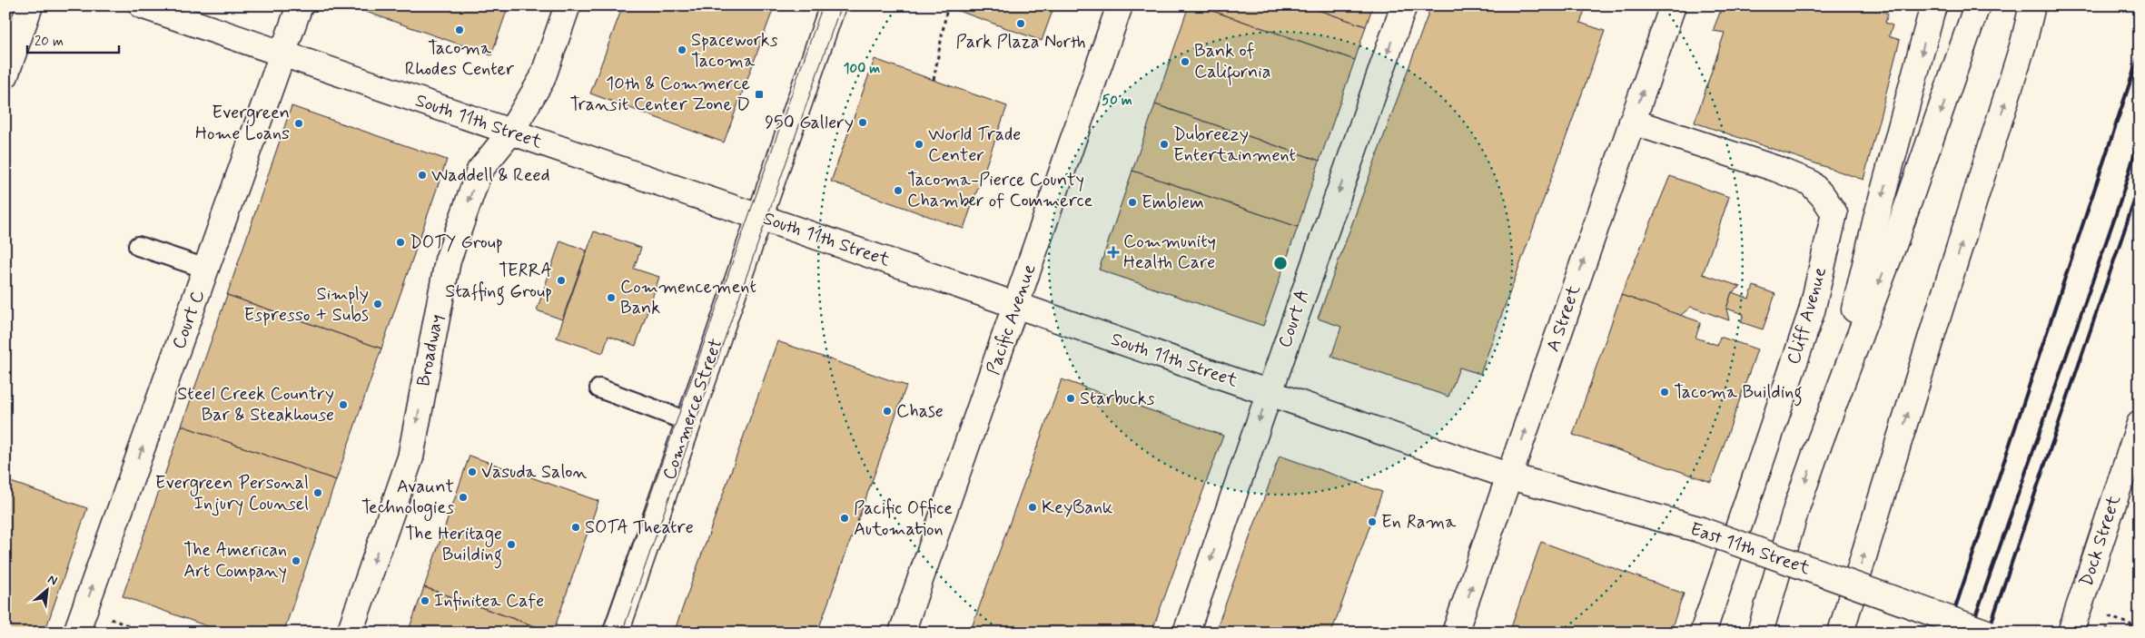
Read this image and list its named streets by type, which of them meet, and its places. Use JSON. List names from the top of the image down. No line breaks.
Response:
{"streets":{"main road":["South 11th Street","Cliff Avenue","Court A","A Street","Court C","Pacific Avenue","Broadway","Commerce Street","Dock Street","East 11th Street"]},"crossings":[["South 11th Street","Court A"],["South 11th Street","A Street"],["South 11th Street","Court C"],["South 11th Street","Pacific Avenue"],["South 11th Street","Broadway"],["South 11th Street","Commerce Street"],["South 11th Street","East 11th Street"],["Cliff Avenue","A Street"],["A Street","East 11th Street"]],"one_way":["Court A","A Street","Court C","Broadway"],"places":{"other":["Park Plaza North","Tacoma Rhodes Center","Spaceworks Tacoma","Bank of California","950 Gallery","Evergreen Home Loans","World Trade Center","Dubreezy Entertainment","Waddell & Reed","Tacoma-Pierce County Chamber of Commerce","Emblem","DOTY Group","TERRA Staffing Group","Commencement Bank","Simply Espresso + Subs","Tacoma Building","Starbucks","Steel Creek Country Bar & Steakhouse","Chase","Vasuda Salon","Evergreen Personal Injury Counsel","Avaunt Technologies","KeyBank","Pacific Office Automation","En Rama","SOTA Theatre","The Heritage Building","The American Art Company","Infinitea Cafe"],"transit":["10th & Commerce Transit Center Zone D"],"health":["Community Health Care"]},"scale_bar":"20 m","north":"top right","rings":["100 m","50 m"]}
